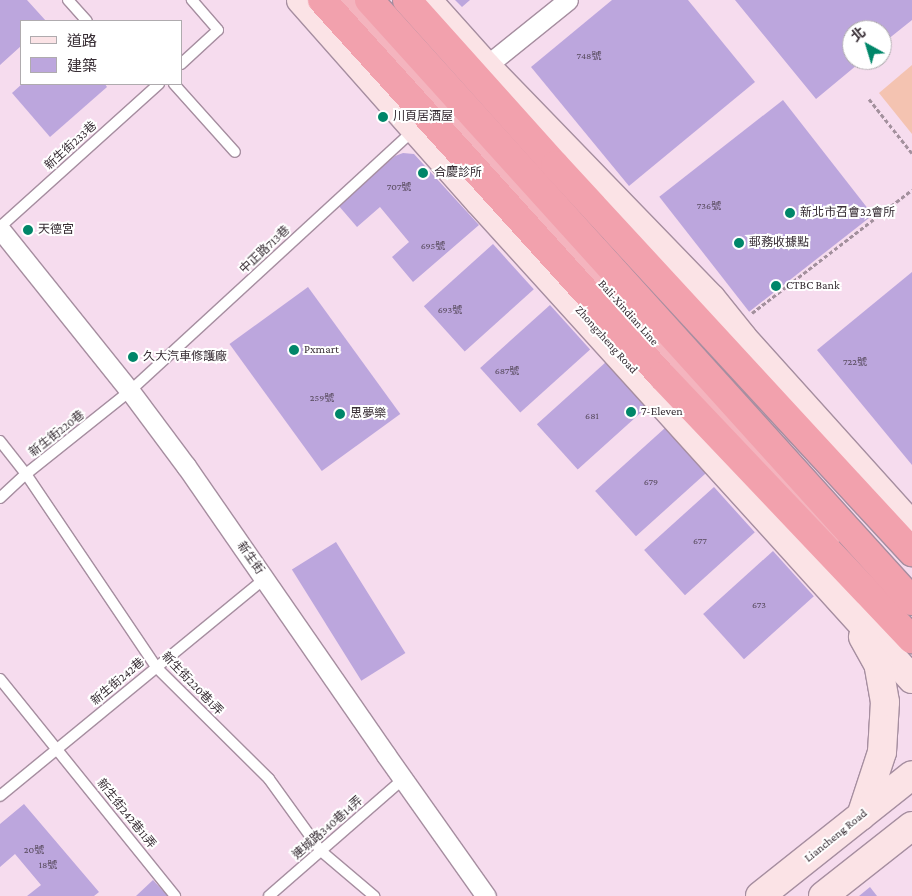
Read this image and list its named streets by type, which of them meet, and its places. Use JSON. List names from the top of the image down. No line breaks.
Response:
{"streets":{"highway":["Bali-Xindian Line"],"main road":["Zhongzheng Road","Liancheng Road"],"street":["新生街"],"lane":["新生街233巷","中正路713巷","新生街220巷","新生街242巷","新生街220巷1弄","新生街242巷11弄","連城路340巷14弄"]},"crossings":[["新生街233巷","新生街"],["中正路713巷","Zhongzheng Road"],["中正路713巷","新生街220巷"],["中正路713巷","新生街"],["新生街220巷","新生街"],["新生街220巷","新生街220巷1弄"],["新生街","新生街242巷"],["新生街","連城路340巷14弄"],["新生街242巷","新生街220巷1弄"],["新生街242巷","新生街242巷11弄"],["新生街220巷1弄","連城路340巷14弄"]],"places":["川頁居酒屋","合慶診所","新北市召會32會所","天德宮","郵務收據點","CTBC Bank","Pxmart","久大汽車修護廠","7-Eleven","思夢樂"],"house_numbers":["748號","707號","736號","695號","693號","722號","687號","259號","681","679","677","673","20號","18號"],"legend":["道路","建築"],"north":"top left"}
